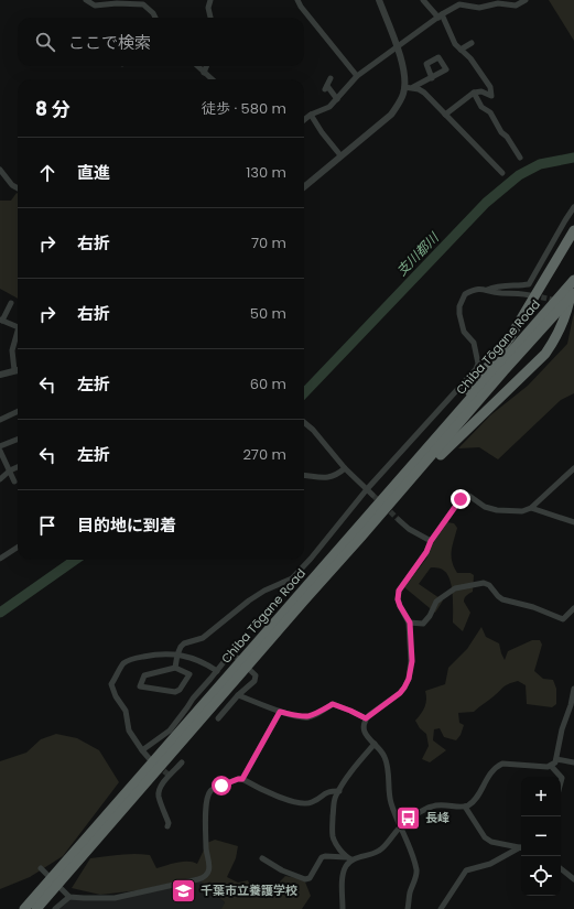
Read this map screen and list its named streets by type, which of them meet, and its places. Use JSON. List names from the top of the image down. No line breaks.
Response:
{"streets":{"highway":["Chiba Tōgane Road"]},"water":["支川都川"],"places":{"bus stop":["長峰"],"school or university":["千葉市立養護学校"]},"page":{"search":"ここで検索","heading":["8 分","徒歩 · 580 m"],"list":[["直進","130 m"],["右折","70 m"],["右折","50 m"],["左折","60 m"],["左折","270 m"],"目的地に到着"],"map_buttons":["+","−"]}}
